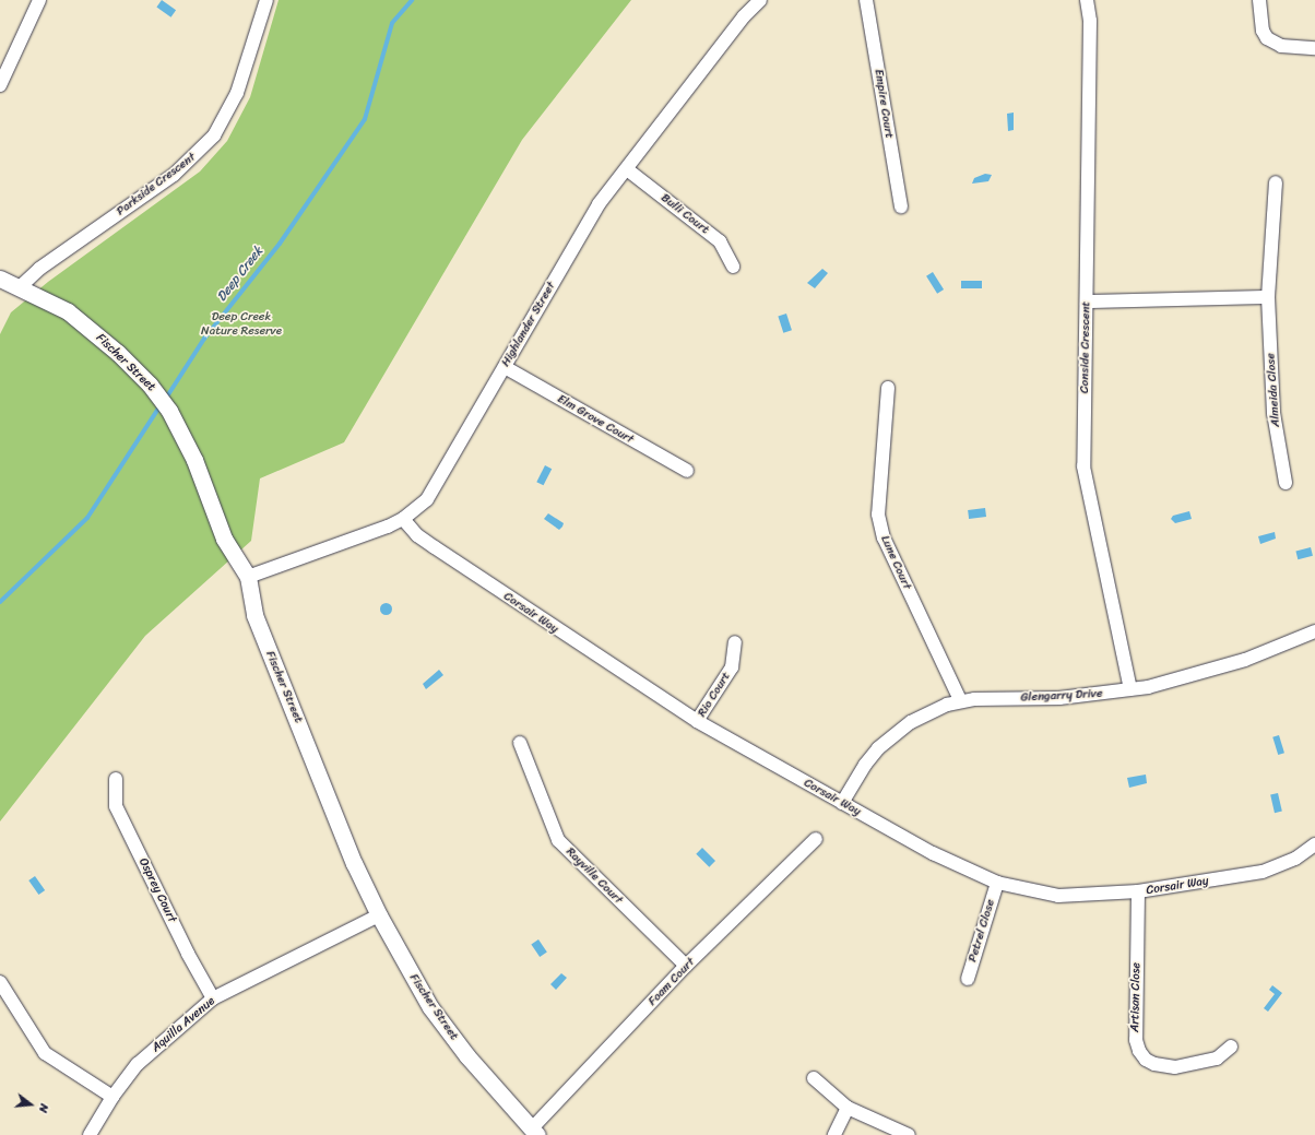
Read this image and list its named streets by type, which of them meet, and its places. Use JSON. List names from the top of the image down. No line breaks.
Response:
{"streets":{"street":["Empire Court","Parkside Crescent","Bulli Court","Highlander Street","Conside Crescent","Fischer Street","Almeida Close","Elm Grove Court","Lune Court","Corsair Way","Rio Court","Glengarry Drive","Rayville Court","Osprey Court","Petrel Close","Foam Court","Artisan Close","Aquilla Avenue"]},"crossings":[["Parkside Crescent","Fischer Street"],["Bulli Court","Highlander Street"],["Highlander Street","Fischer Street"],["Highlander Street","Elm Grove Court"],["Highlander Street","Corsair Way"],["Conside Crescent","Glengarry Drive"],["Fischer Street","Foam Court"],["Fischer Street","Aquilla Avenue"],["Lune Court","Glengarry Drive"],["Corsair Way","Rio Court"],["Corsair Way","Glengarry Drive"],["Corsair Way","Petrel Close"],["Corsair Way","Artisan Close"],["Rayville Court","Foam Court"],["Osprey Court","Aquilla Avenue"]],"water":["Deep Creek"],"parks":["Deep Creek Nature Reserve"],"north":"right"}
